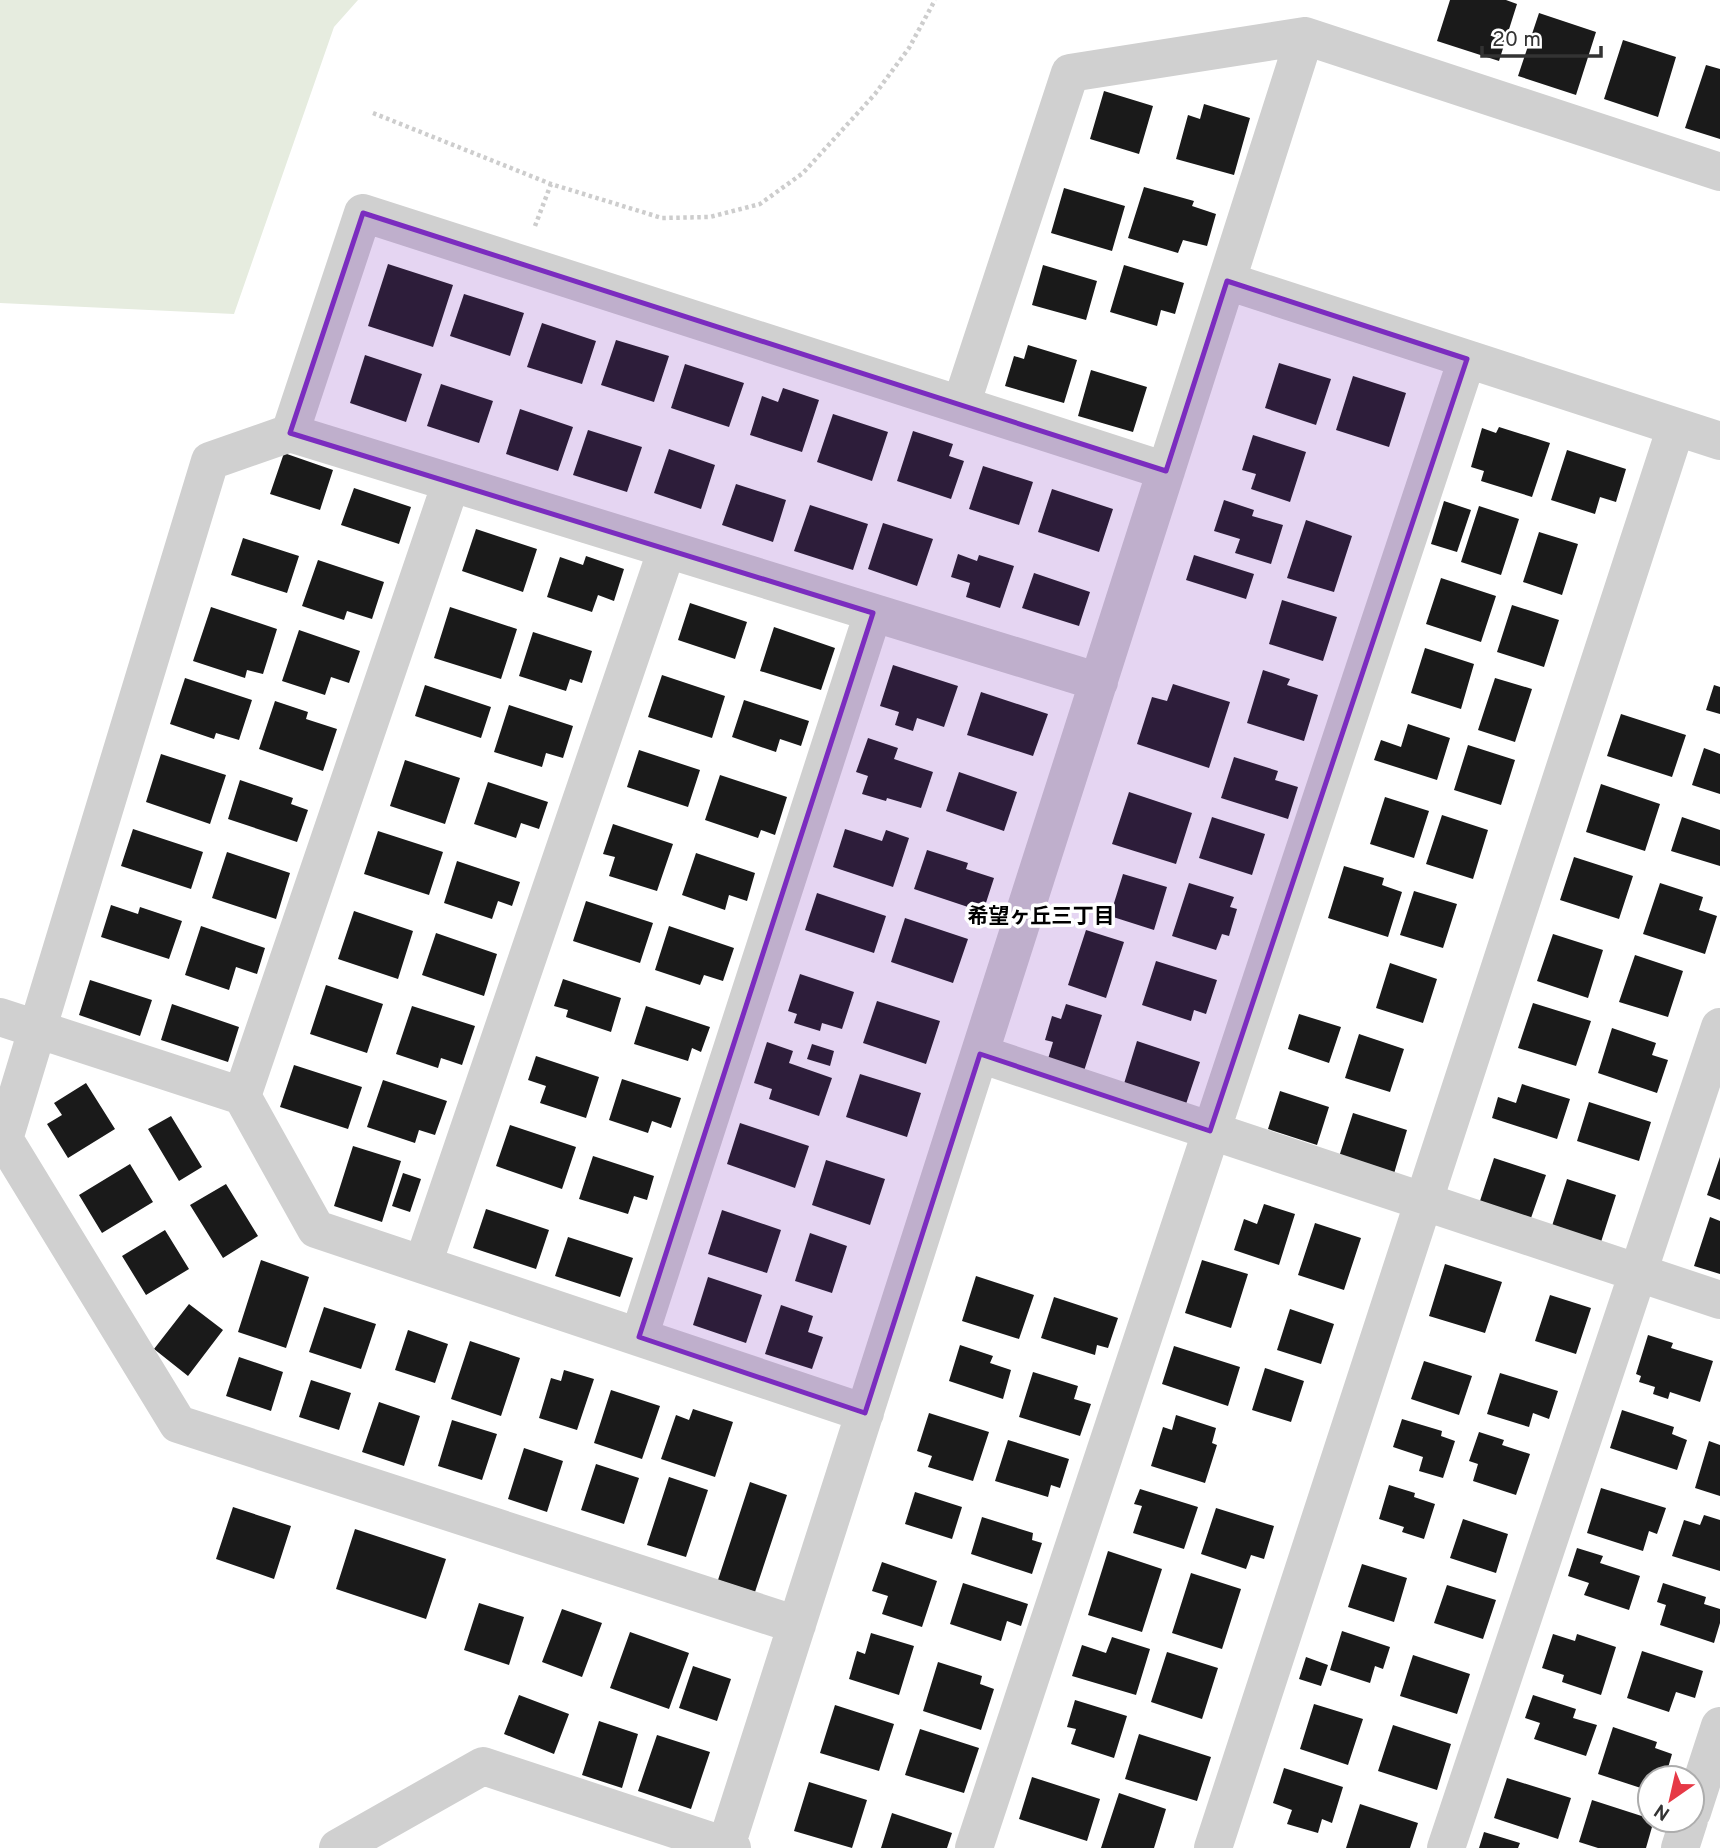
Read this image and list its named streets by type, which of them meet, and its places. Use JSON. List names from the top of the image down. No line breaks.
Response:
{"districts":["希望ヶ丘三丁目"],"scale_bar":"20 m","north":"bottom left"}
